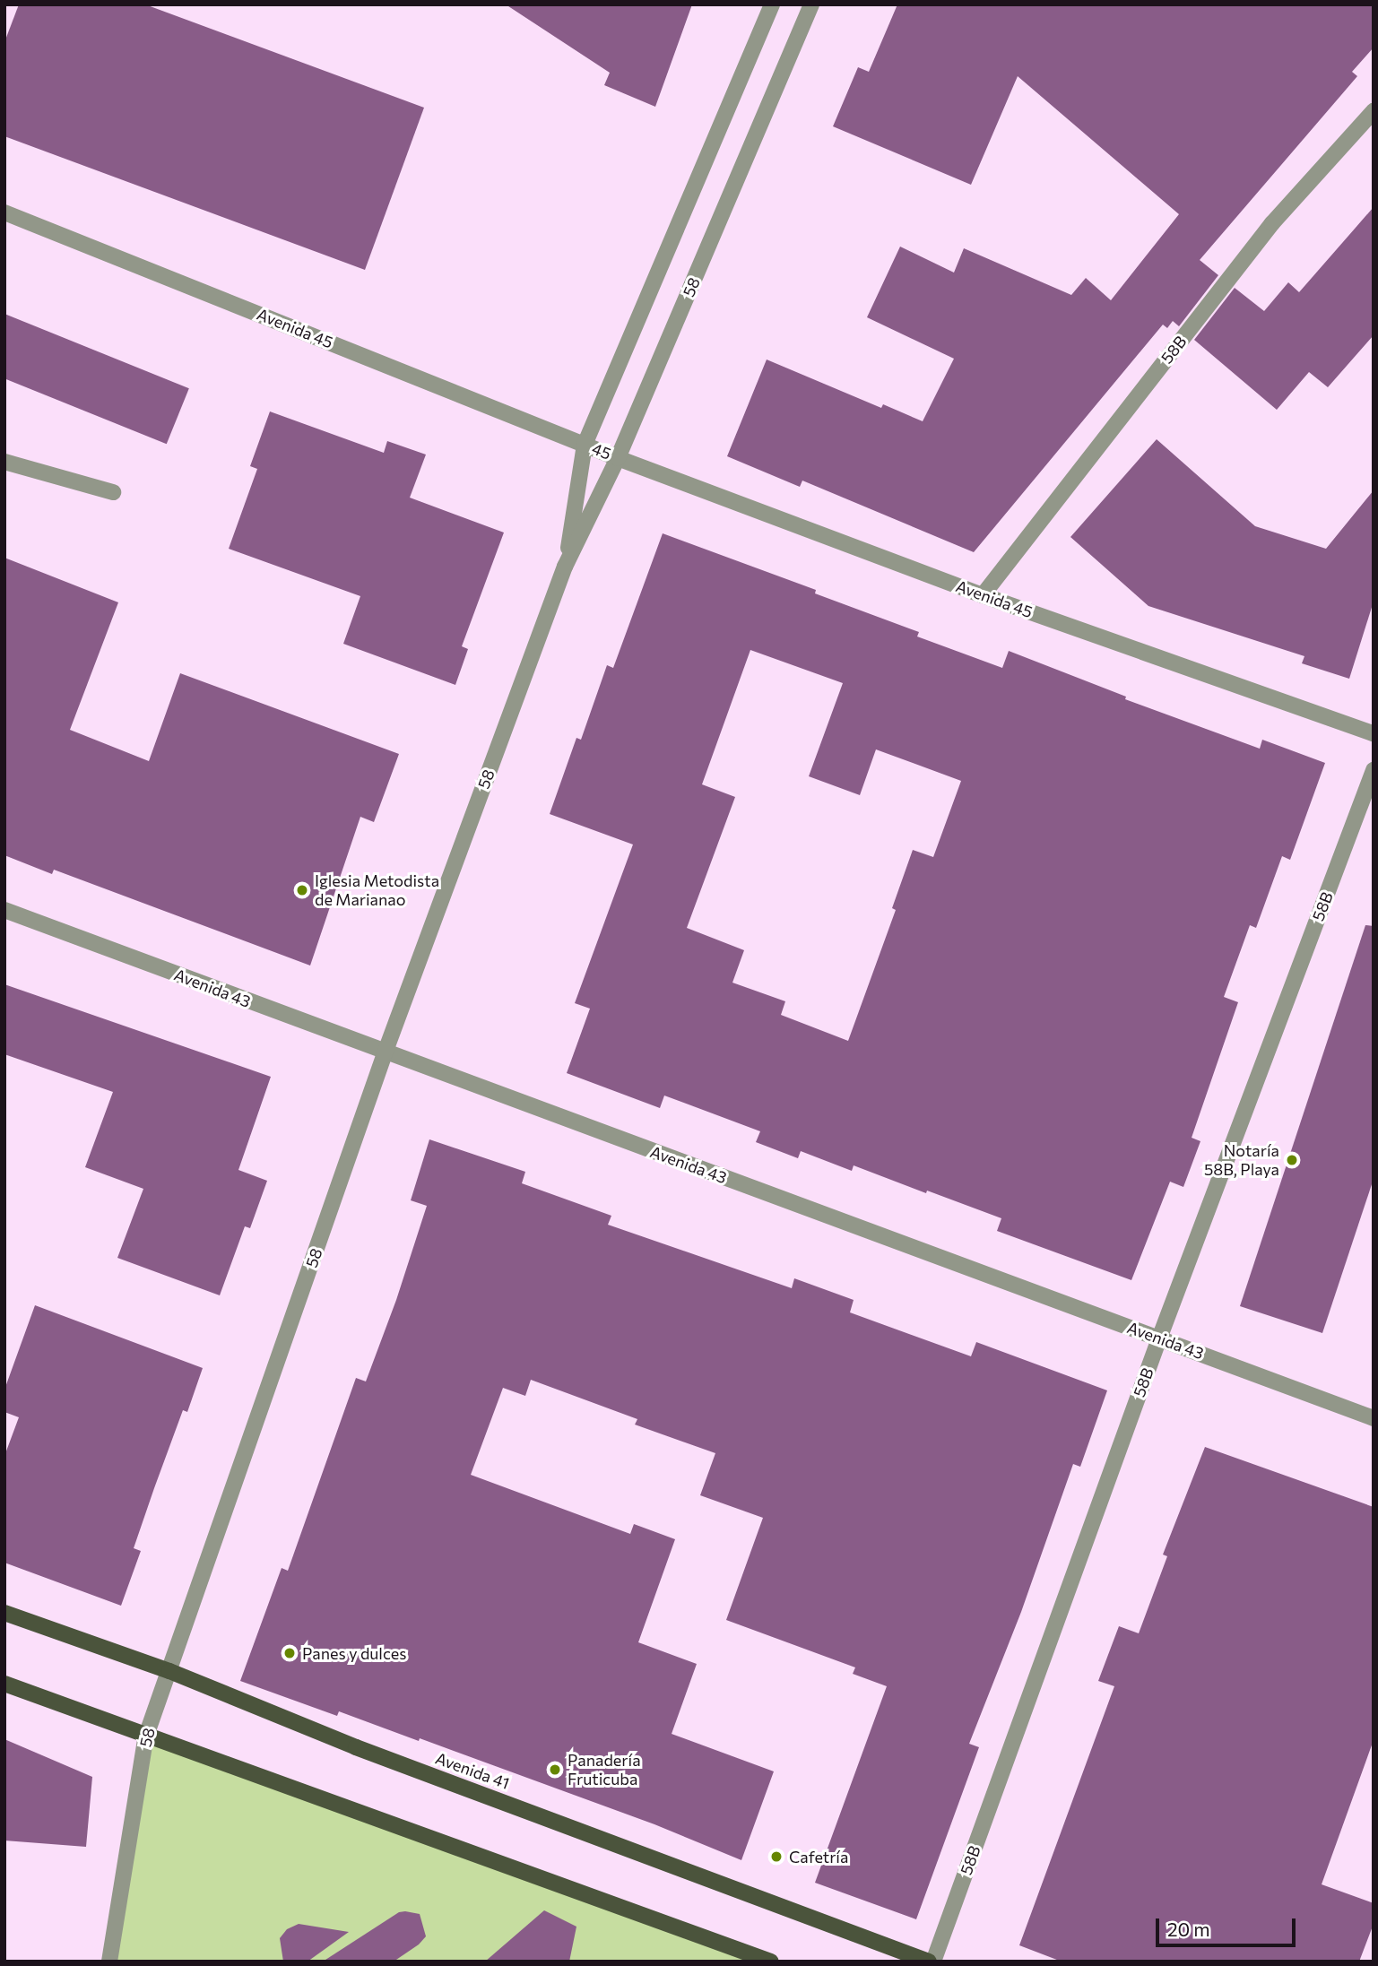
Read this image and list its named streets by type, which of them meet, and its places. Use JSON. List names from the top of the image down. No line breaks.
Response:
{"streets":{"main road":["Avenida 41"],"street":["58","Avenida 45","58B","45","Avenida 43"]},"crossings":[["58","Avenida 45"],["58","45"],["58","Avenida 43"],["58","Avenida 41"],["Avenida 45","58B"],["Avenida 45","45"],["58B","Avenida 43"]],"places":["Iglesia Metodista de Marianao","Notaría 58B, Playa","Panes y dulces","Panadería Fruticuba","Cafetría"],"scale_bar":"20 m"}
